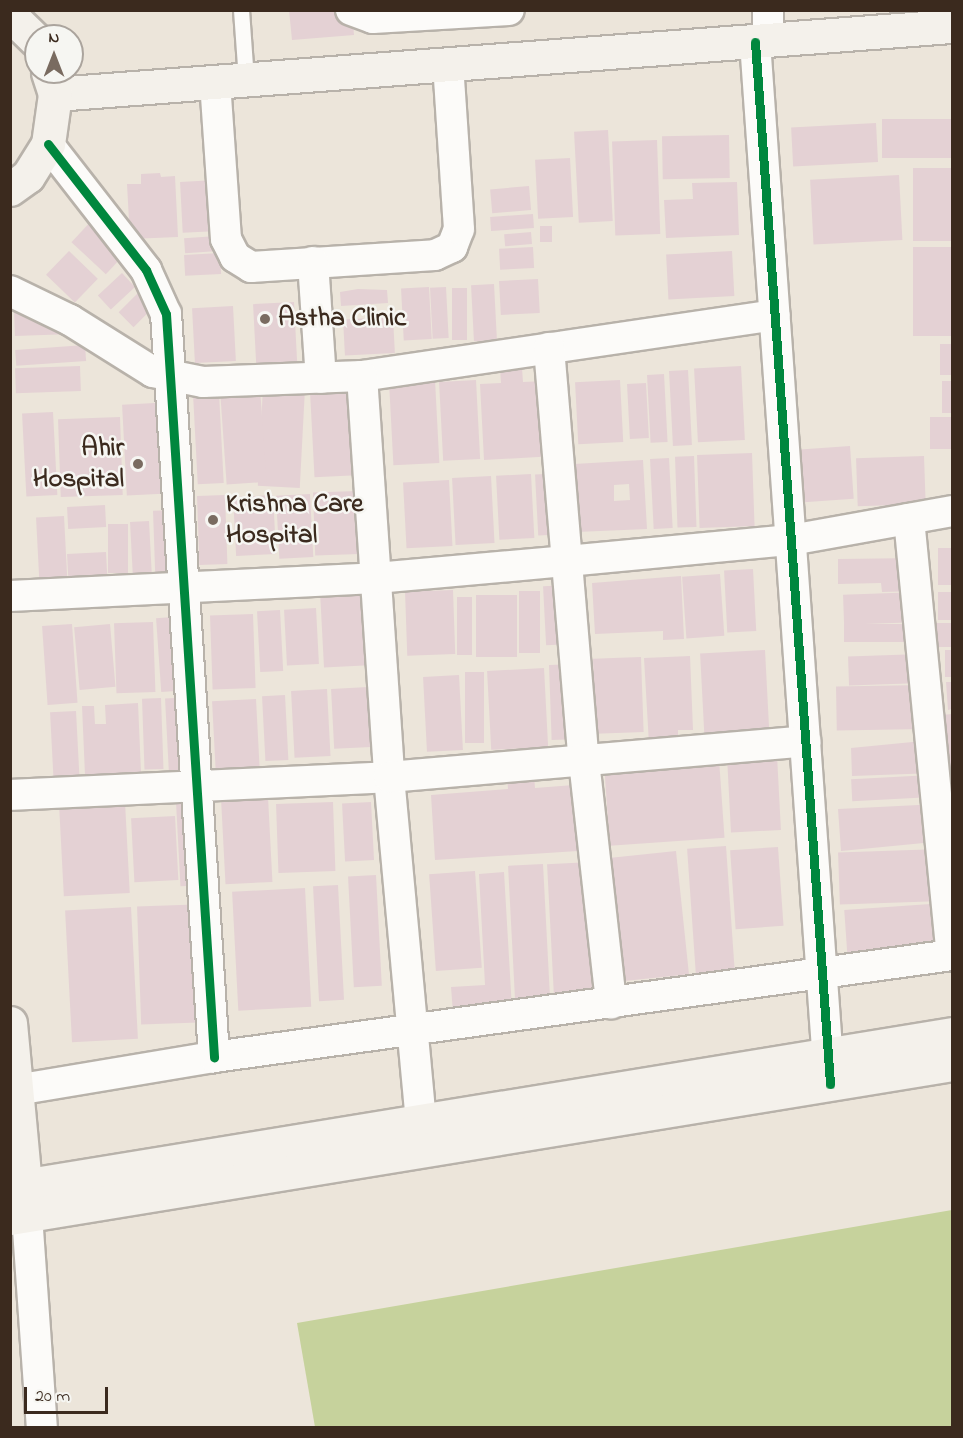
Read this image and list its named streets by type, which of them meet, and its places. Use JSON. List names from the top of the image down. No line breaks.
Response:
{"places":["Astha Clinic","Ahir Hospital","Krishna Care Hospital"],"scale_bar":"20 m","north":"top"}
